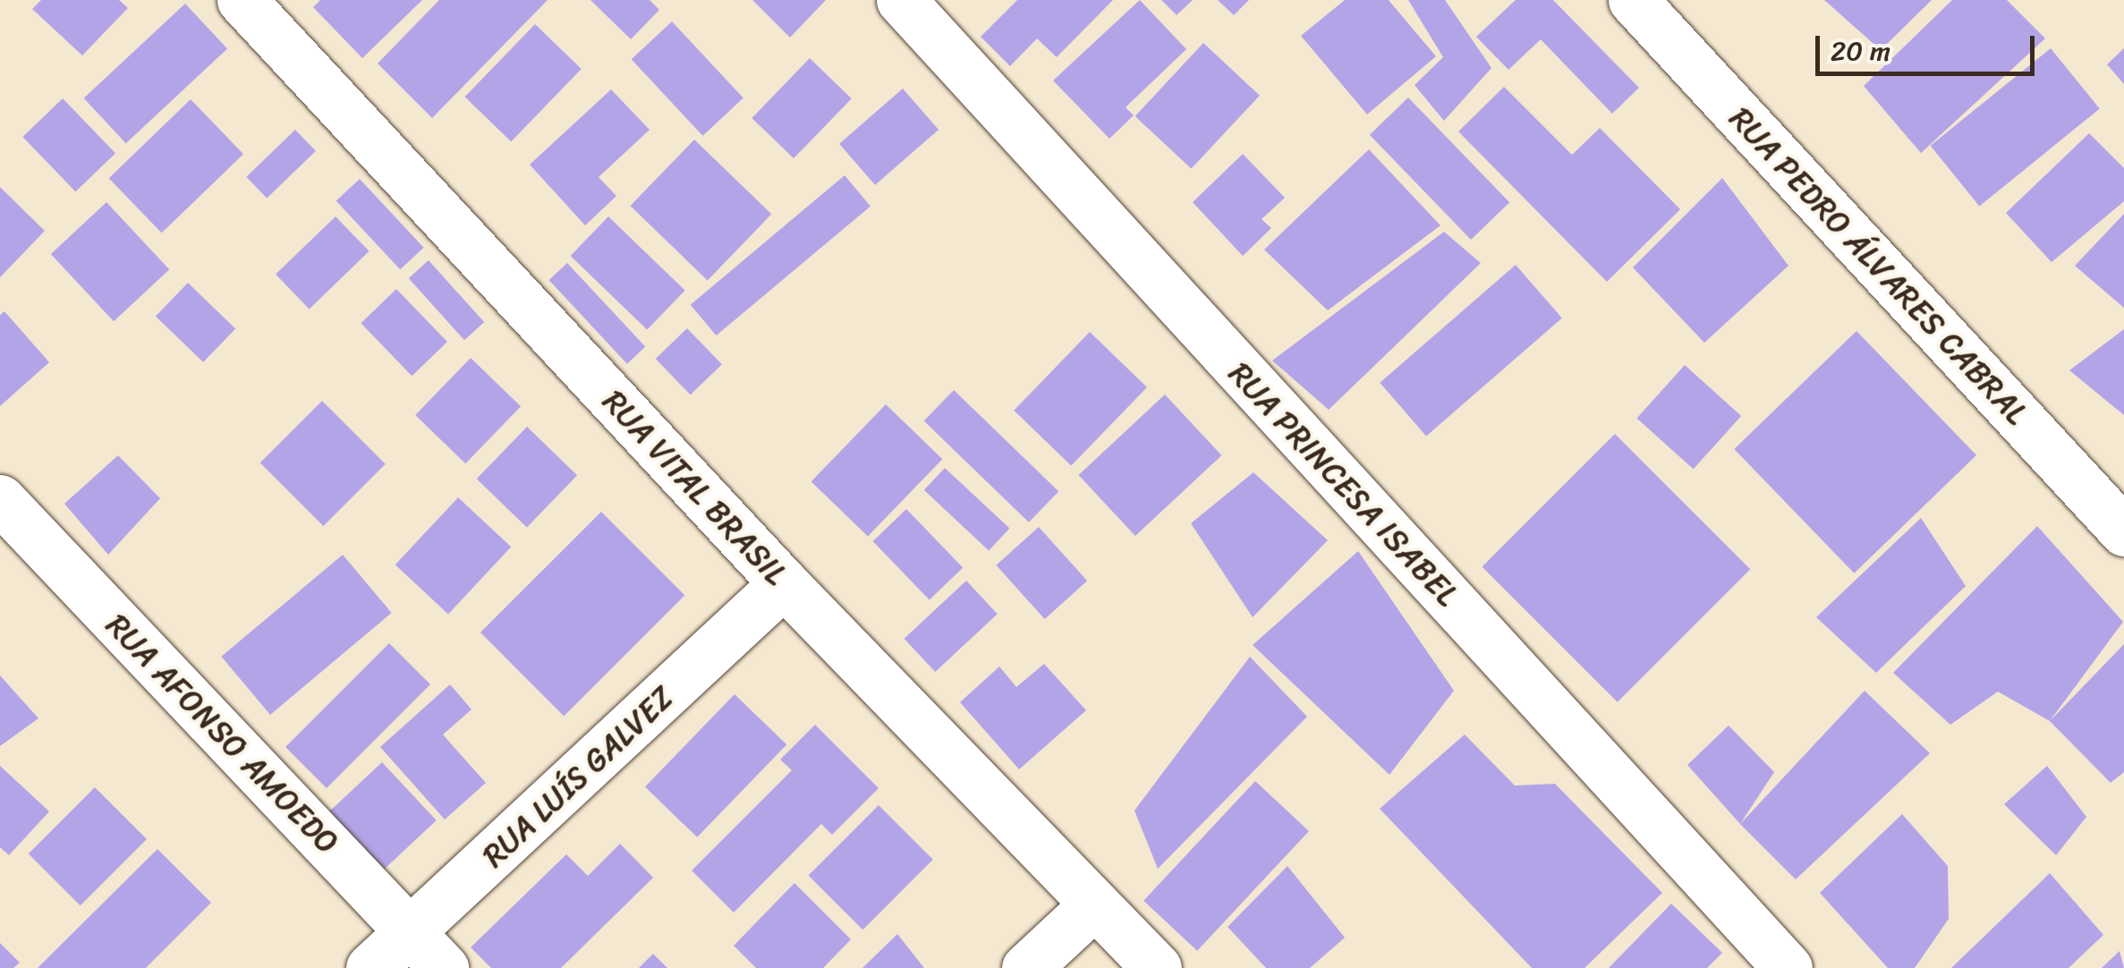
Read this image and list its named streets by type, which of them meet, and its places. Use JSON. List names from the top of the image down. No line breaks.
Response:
{"streets":{"street":["RUA PEDRO ÁLVARES CABRAL","RUA PRINCESA ISABEL","RUA VITAL BRASIL","RUA AFONSO AMOEDO","RUA LUÍS GALVEZ"]},"crossings":[["RUA VITAL BRASIL","RUA LUÍS GALVEZ"],["RUA AFONSO AMOEDO","RUA LUÍS GALVEZ"]],"scale_bar":"20 m"}
